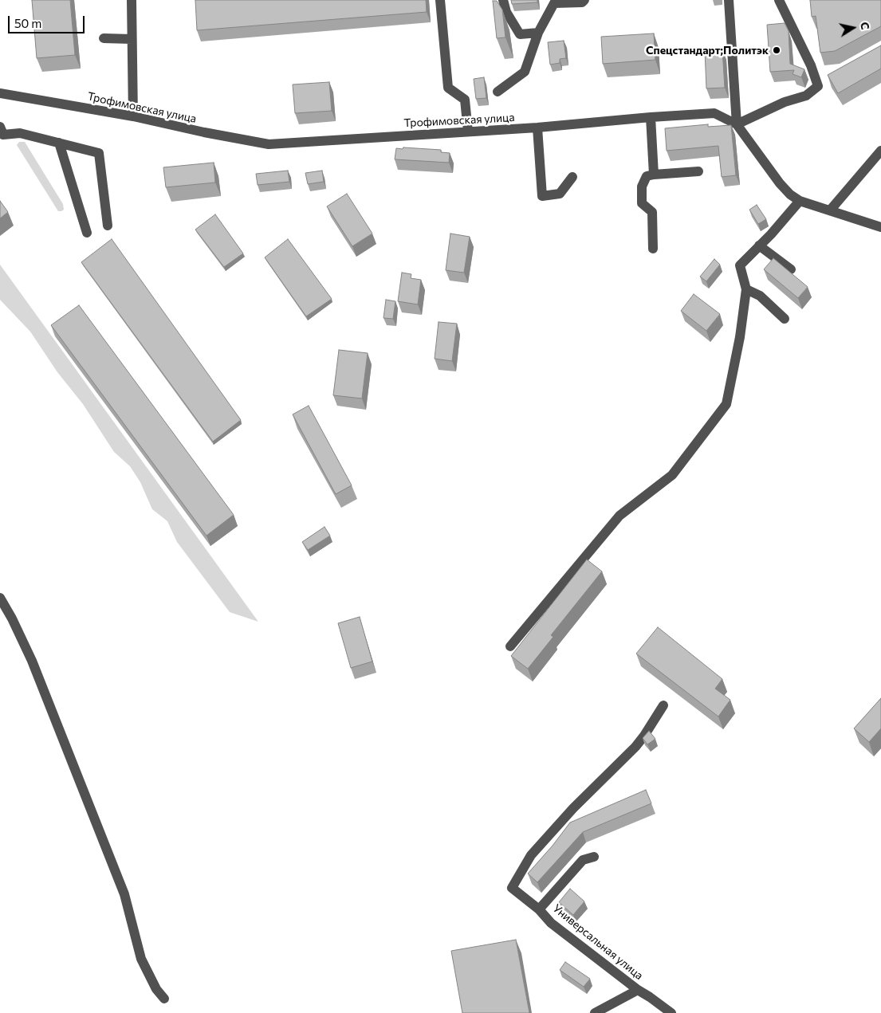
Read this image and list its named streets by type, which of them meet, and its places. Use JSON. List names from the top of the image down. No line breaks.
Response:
{"streets":{"street":["Трофимовская улица","Универсальная улица"]},"places":["Спецстандарт;Политэк"],"scale_bar":"50 m","north":"right"}
